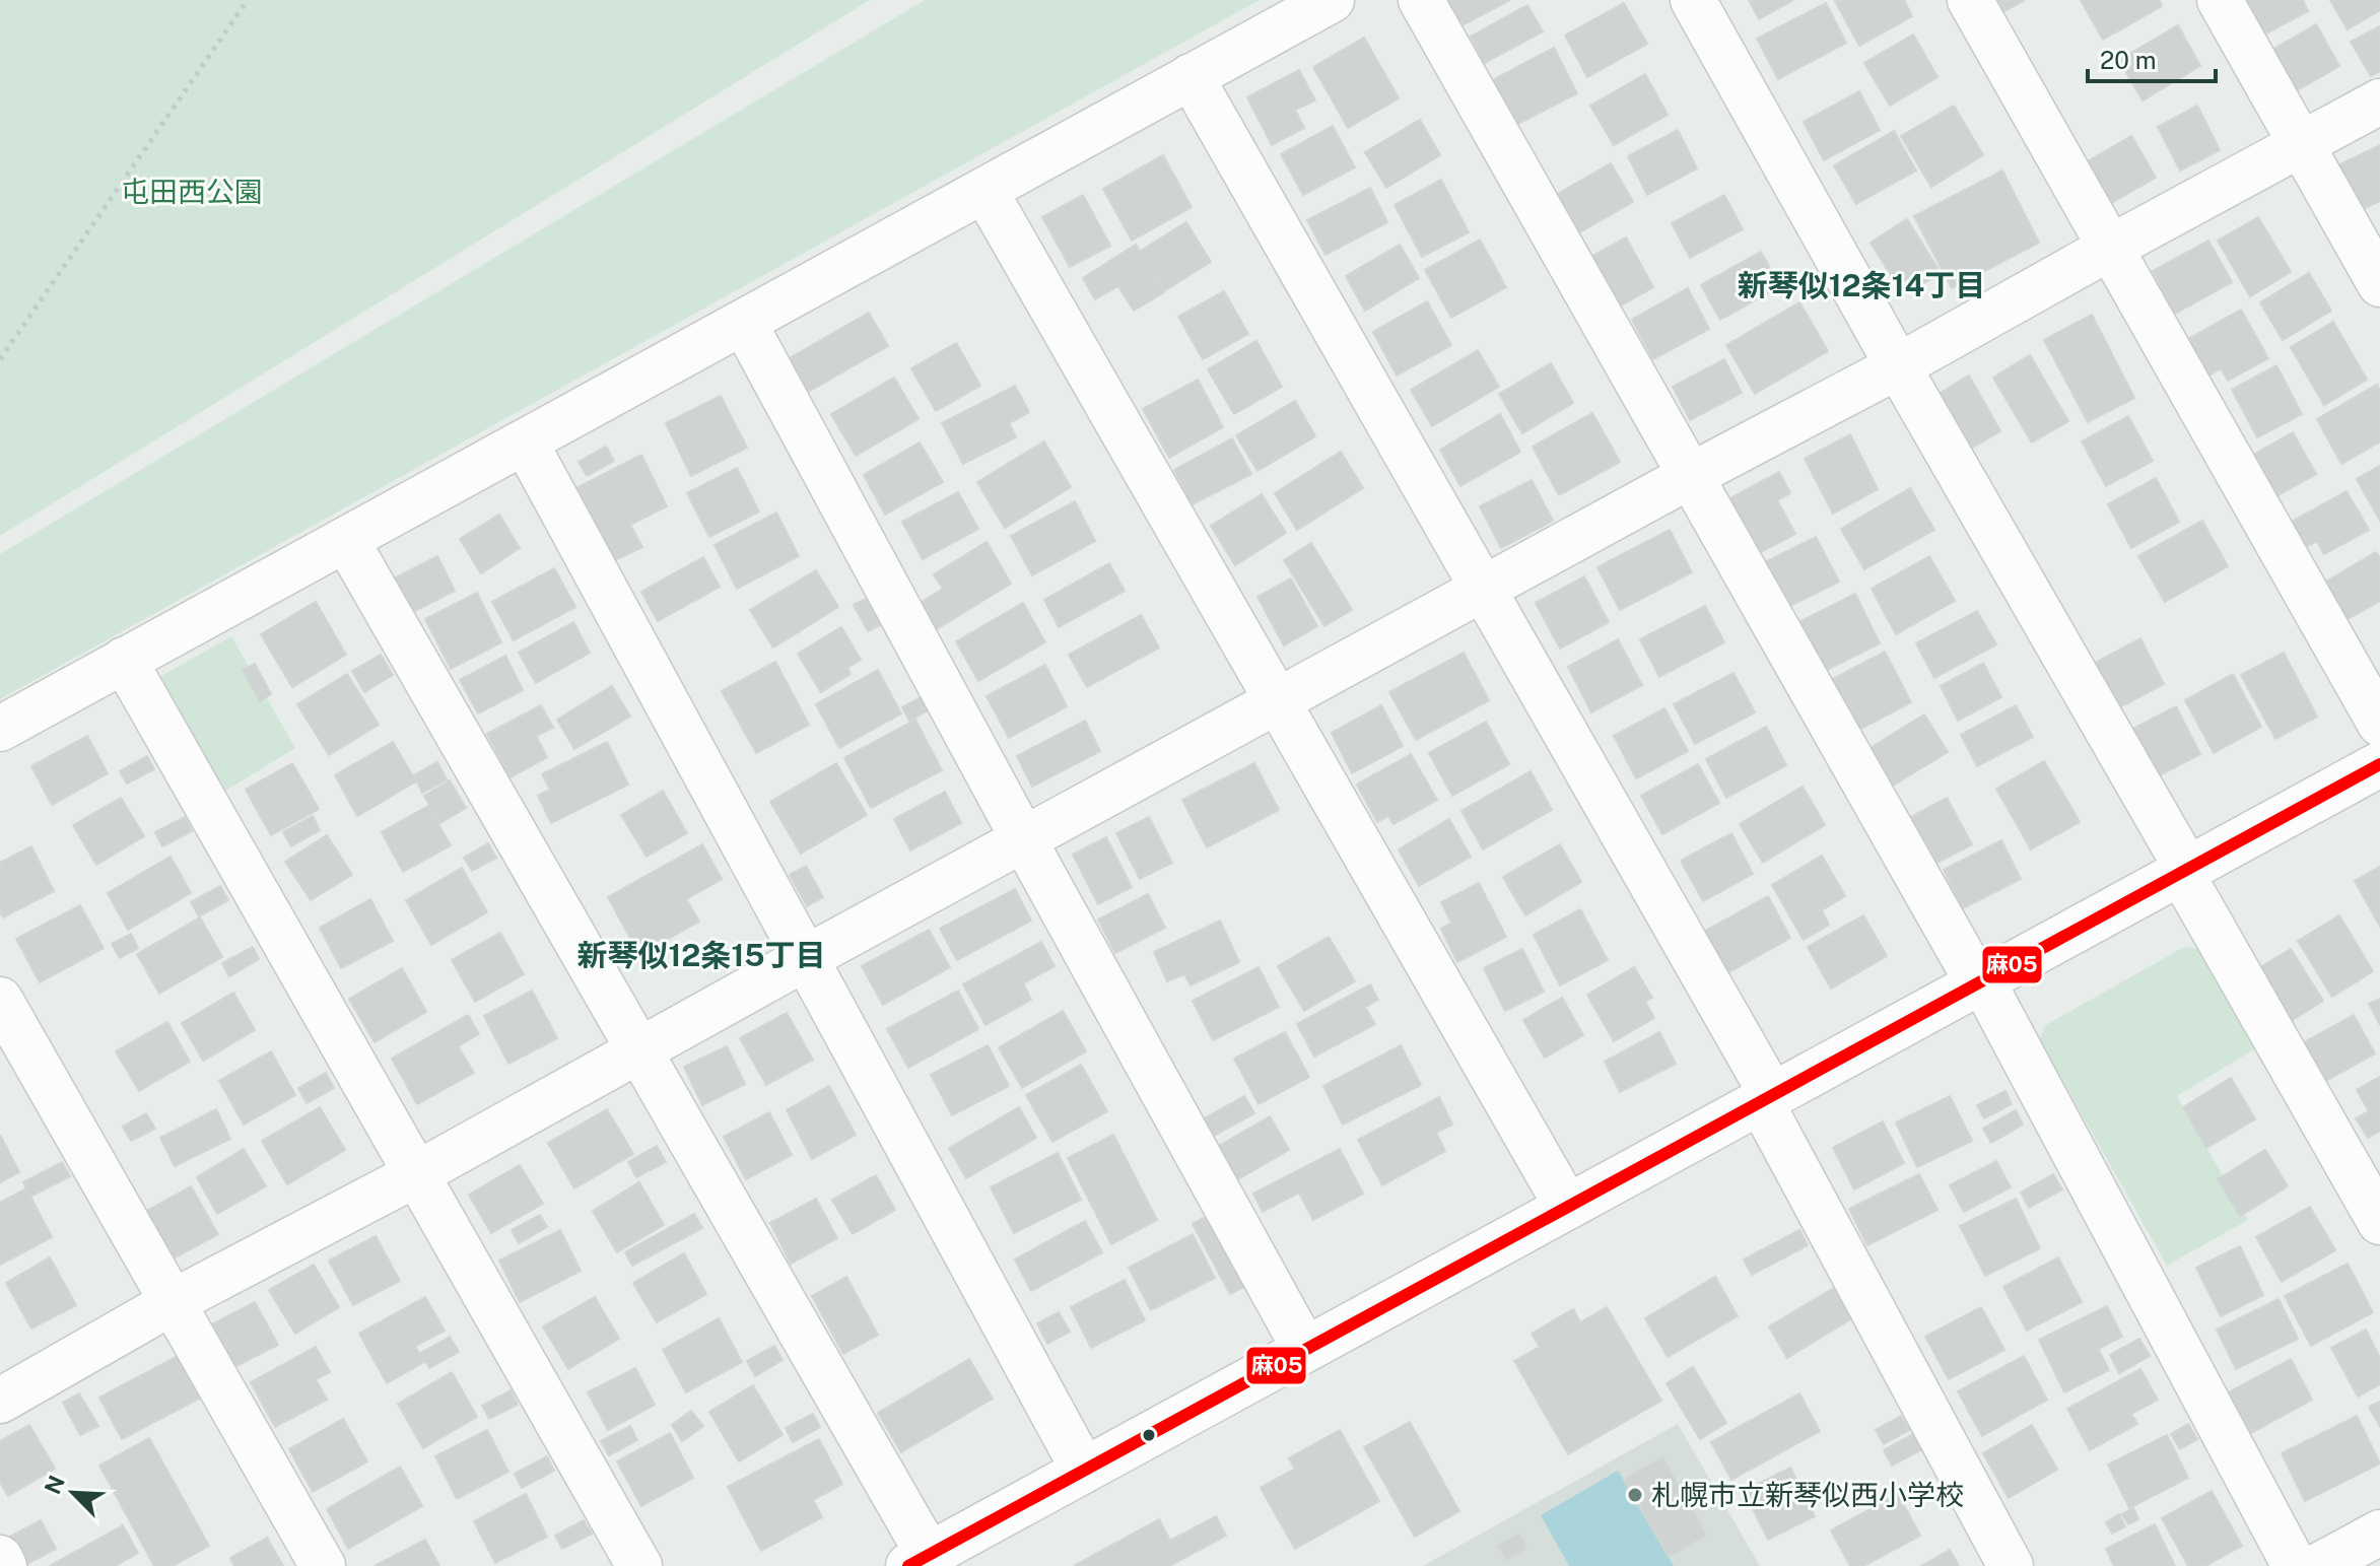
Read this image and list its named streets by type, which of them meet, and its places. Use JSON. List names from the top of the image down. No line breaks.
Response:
{"districts":["新琴似12条14丁目","新琴似12条15丁目"],"parks":["屯田西公園"],"places":["札幌市立新琴似西小学校"],"lines":["transit line 麻05"],"scale_bar":"20 m","north":"top left"}
